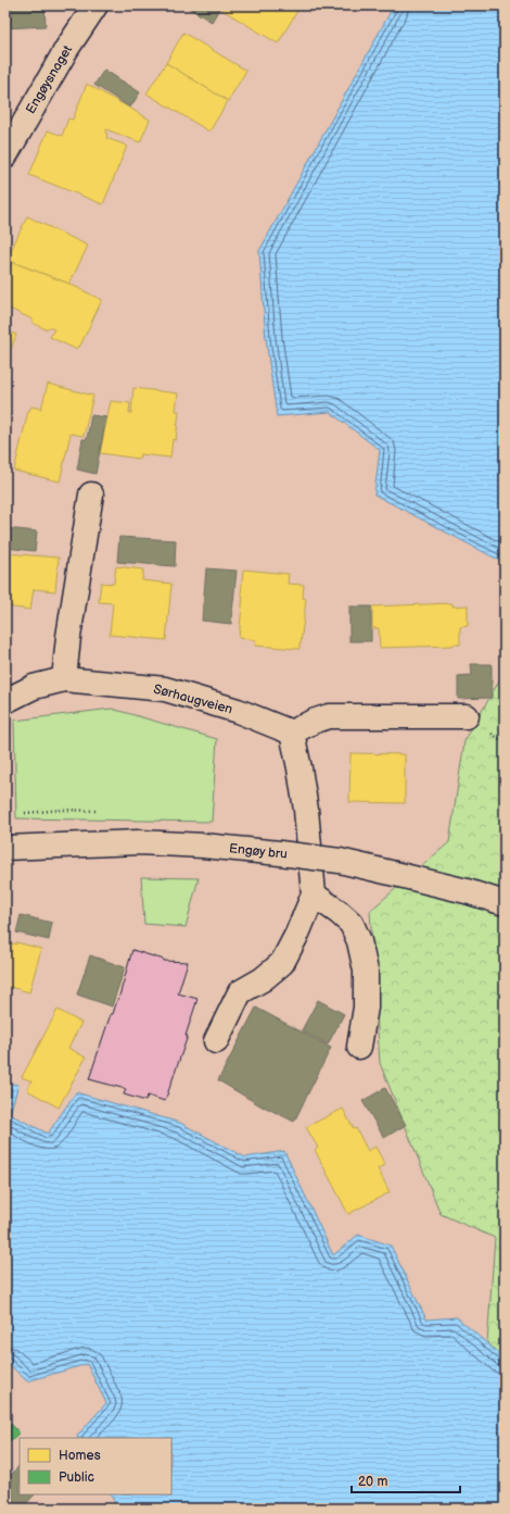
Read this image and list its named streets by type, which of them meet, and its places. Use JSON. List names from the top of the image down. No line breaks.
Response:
{"streets":{"street":["Engøysnaget","Sørhaugveien","Engøy bru"]},"legend":["Homes","Public"],"scale_bar":"20 m"}
